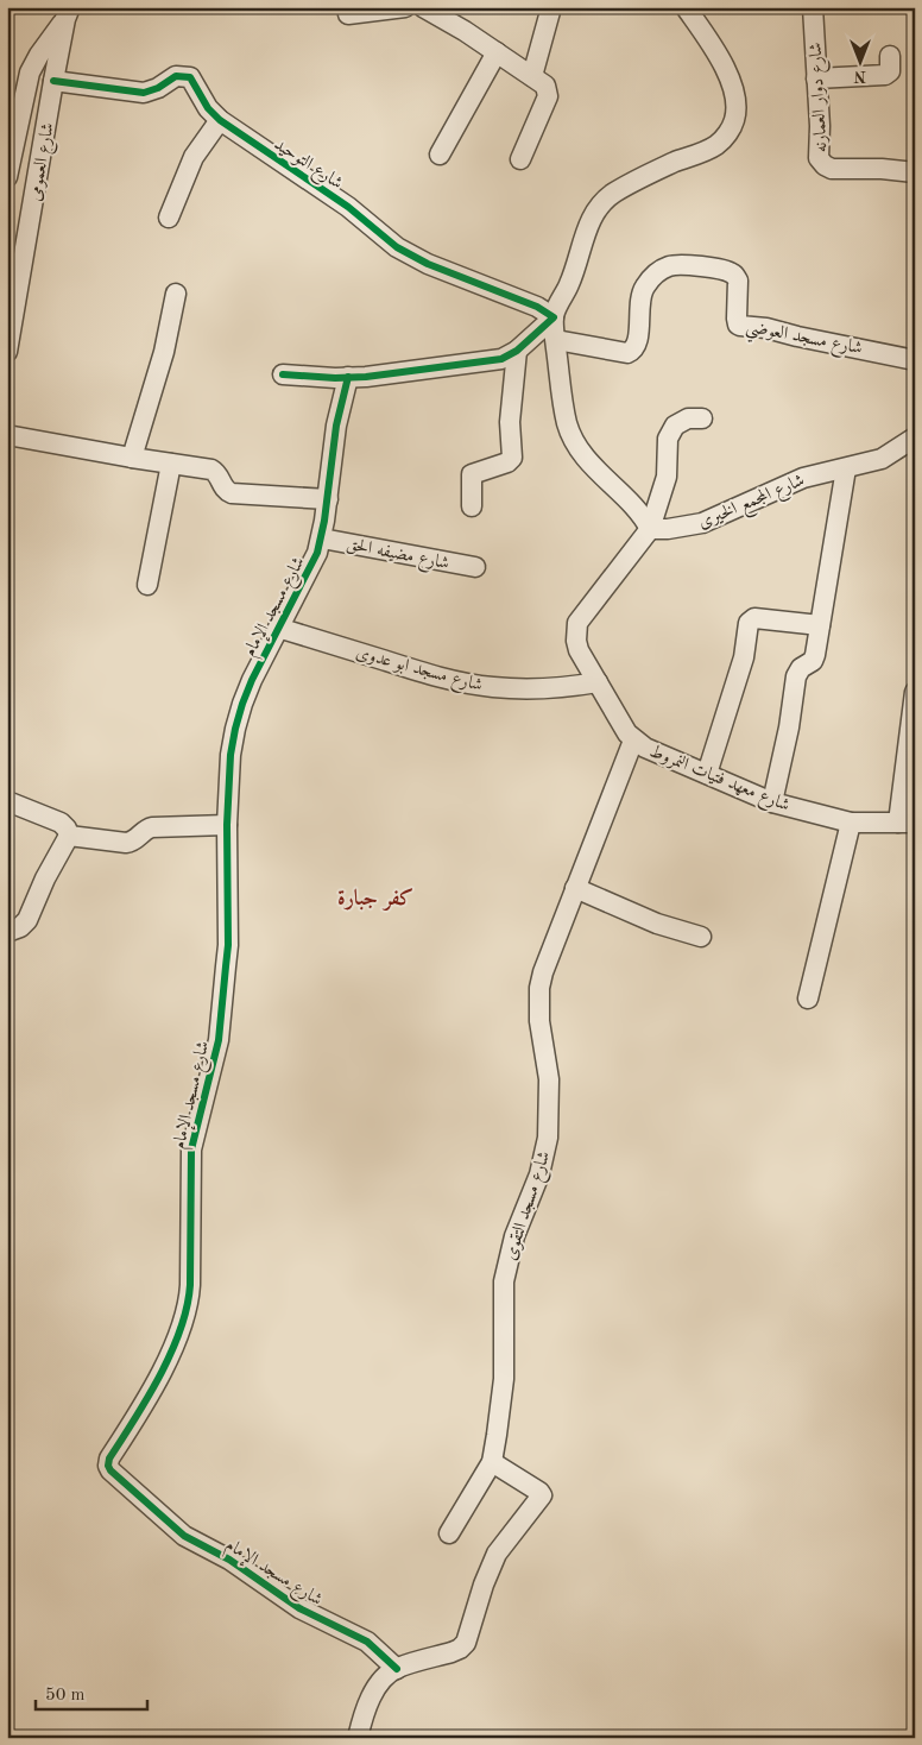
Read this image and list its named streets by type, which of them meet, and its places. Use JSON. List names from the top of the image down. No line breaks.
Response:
{"streets":{"street":["شارع دوار العمارنه","شارع العمومى","شارع التوحيد","شارع مسجد العوضي","شارع المجمع الخيرى","شارع مضيفه الحق","شارع مسجد الإمام","شارع مسجد ابو عدوى","شارع معهد فتيات النمروط","شارع مسجد التقوى"]},"crossings":[["شارع العمومى","شارع التوحيد"],["شارع المجمع الخيرى","شارع معهد فتيات النمروط"],["شارع مضيفه الحق","شارع مسجد الإمام"],["شارع مسجد الإمام","شارع مسجد ابو عدوى"],["شارع مسجد ابو عدوى","شارع معهد فتيات النمروط"],["شارع معهد فتيات النمروط","شارع مسجد التقوى"]],"districts":["كفر جبارة"],"scale_bar":"50 m","north":"bottom"}
